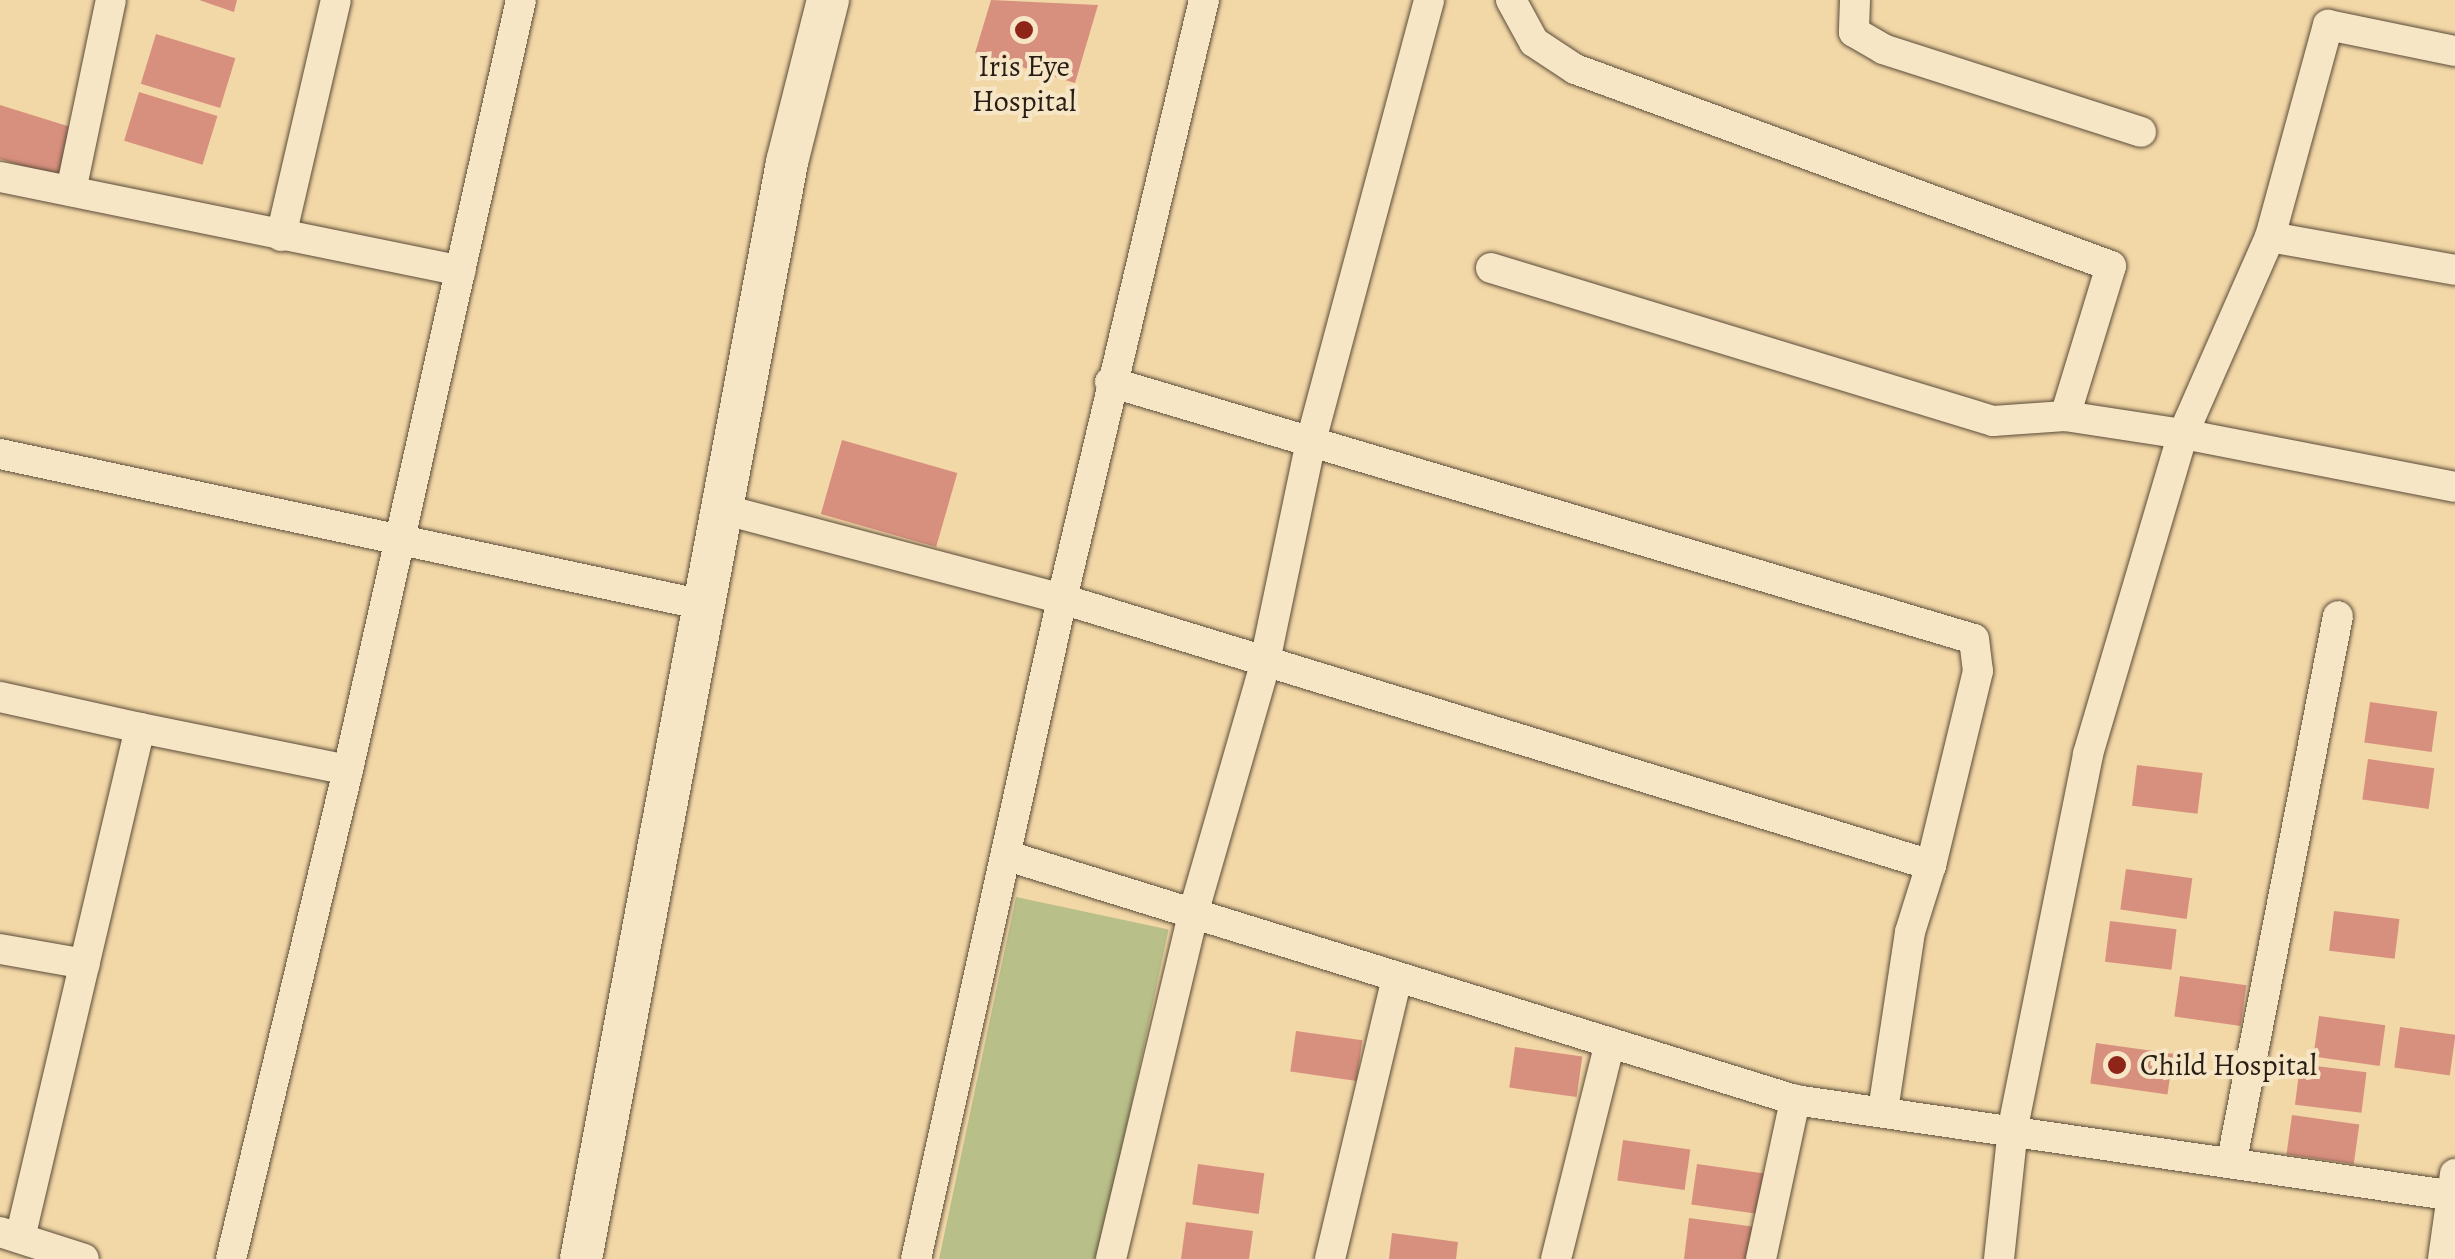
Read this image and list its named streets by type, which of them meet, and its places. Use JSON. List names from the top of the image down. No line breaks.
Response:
{"places":["Iris Eye Hospital","Child Hospital"]}
